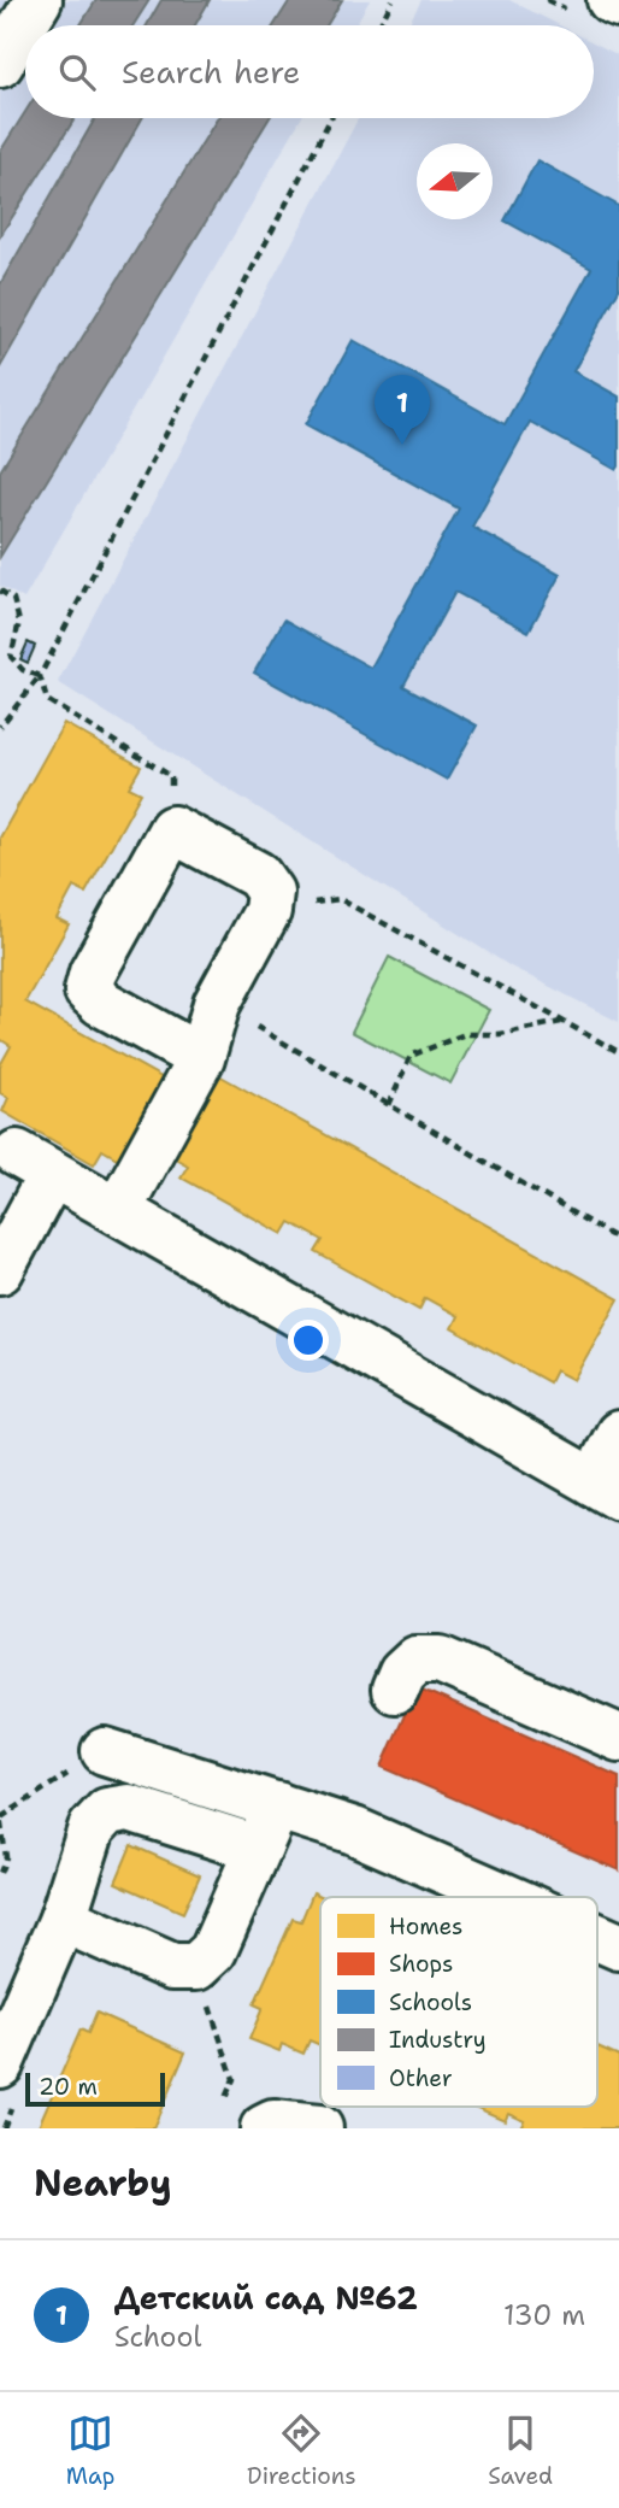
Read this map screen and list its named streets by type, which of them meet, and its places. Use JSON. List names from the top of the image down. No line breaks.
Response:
{"legend":["Homes","Shops","Schools","Industry","Other"],"scale_bar":"20 m","north":"left","page":{"search":"Search here","pins":"1","scale":"20 m","heading":"Nearby","list":[{"mark":"1","name":"Детский сад №62","note":"School","value":"130 m"}],"nav":["Map","Directions","Saved"]}}
